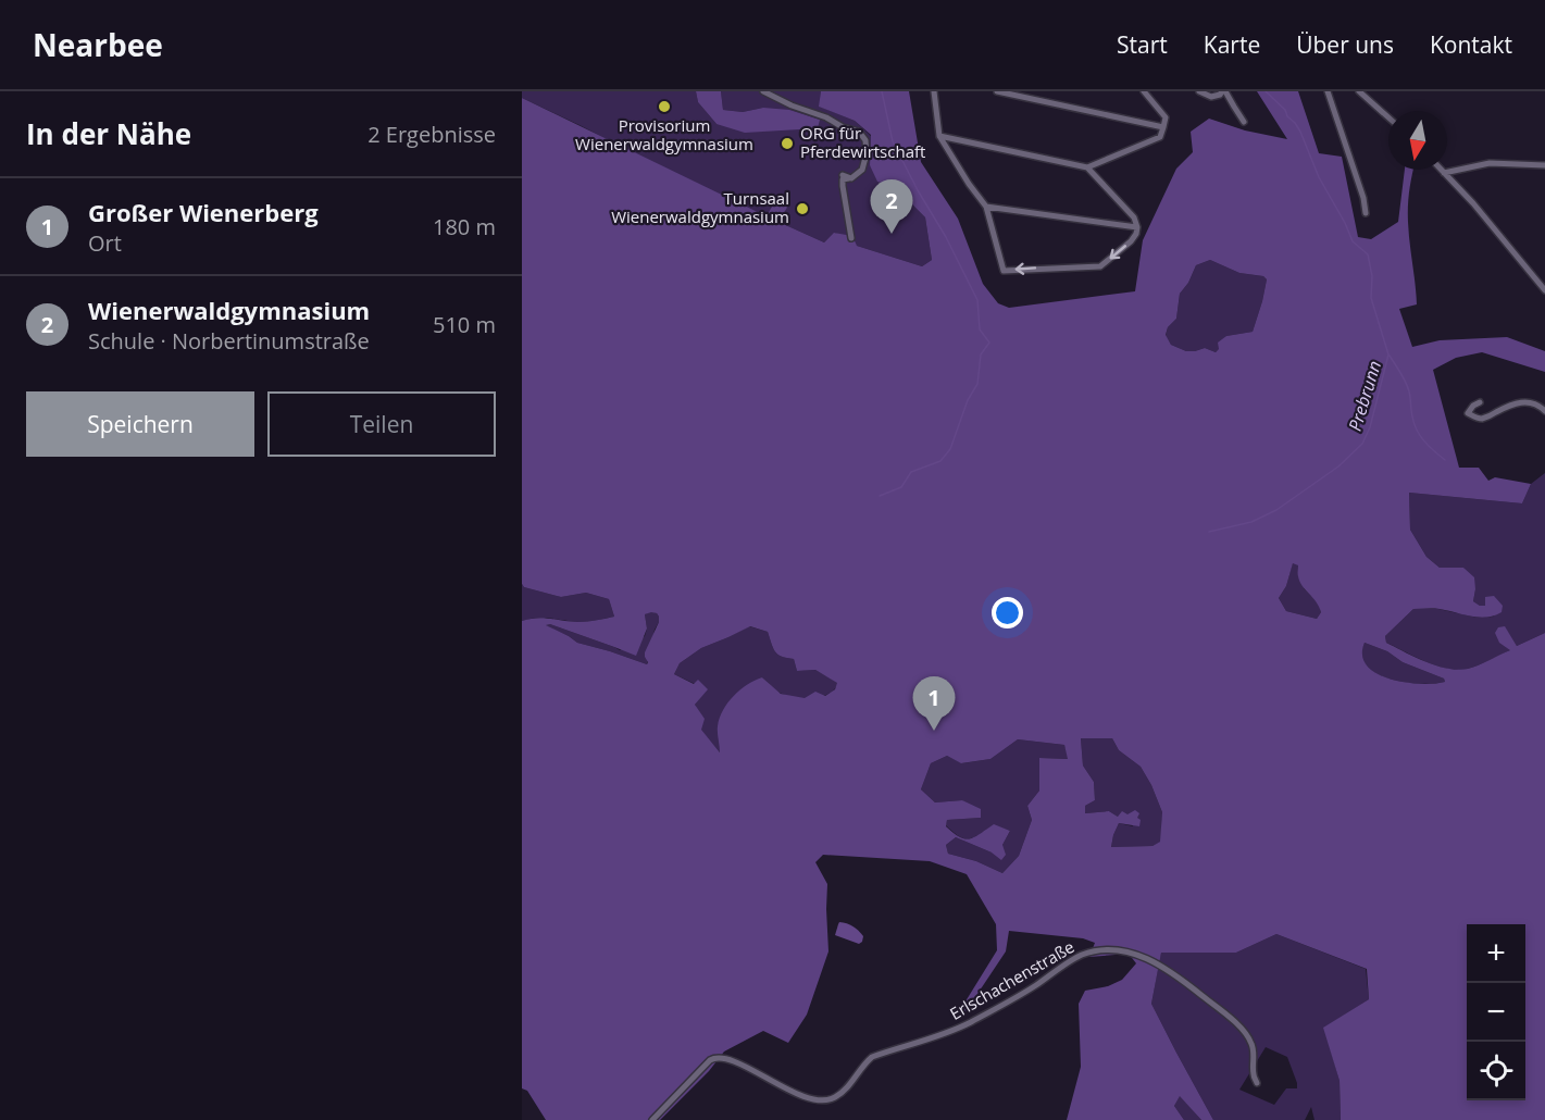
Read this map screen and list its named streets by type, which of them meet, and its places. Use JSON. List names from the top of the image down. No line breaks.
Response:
{"streets":{"street":["Erlschachenstraße"]},"water":["Prebrunn"],"places":["Provisorium Wienerwaldgymnasium","ORG für Pferdewirtschaft","Turnsaal Wienerwaldgymnasium"],"north":"bottom","page":{"header":"Nearbee","nav":["Start","Karte","Über uns","Kontakt"],"heading":["In der Nähe","2 Ergebnisse"],"list":[{"mark":"1","name":"Großer Wienerberg","note":"Ort","value":"180 m"},{"mark":"2","name":"Wienerwaldgymnasium","note":"Schule · Norbertinumstraße","value":"510 m"}],"pins":["2","1"],"buttons":["Speichern","Teilen"],"map_buttons":["+","−"]}}
